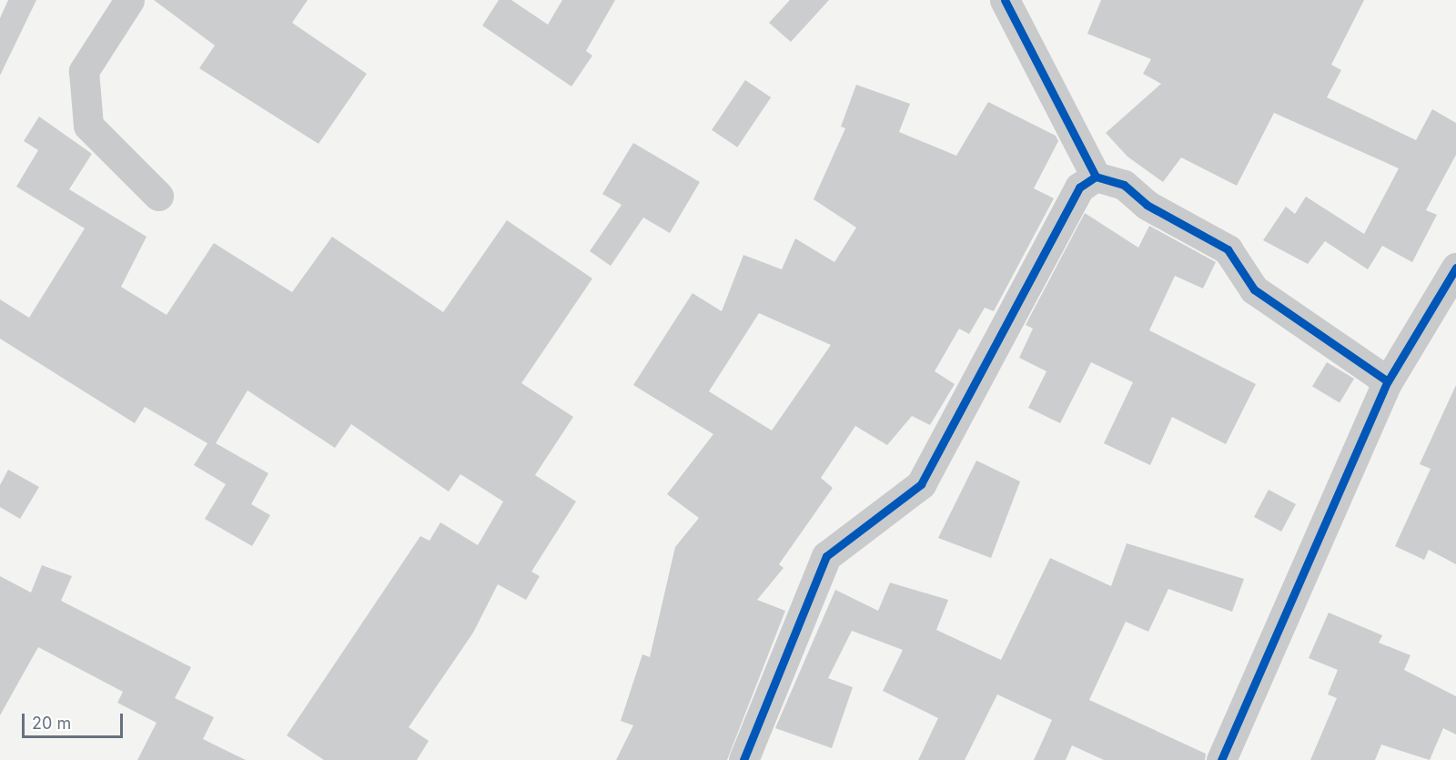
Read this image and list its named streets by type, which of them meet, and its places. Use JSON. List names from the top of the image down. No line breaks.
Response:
{"scale_bar":"20 m"}
